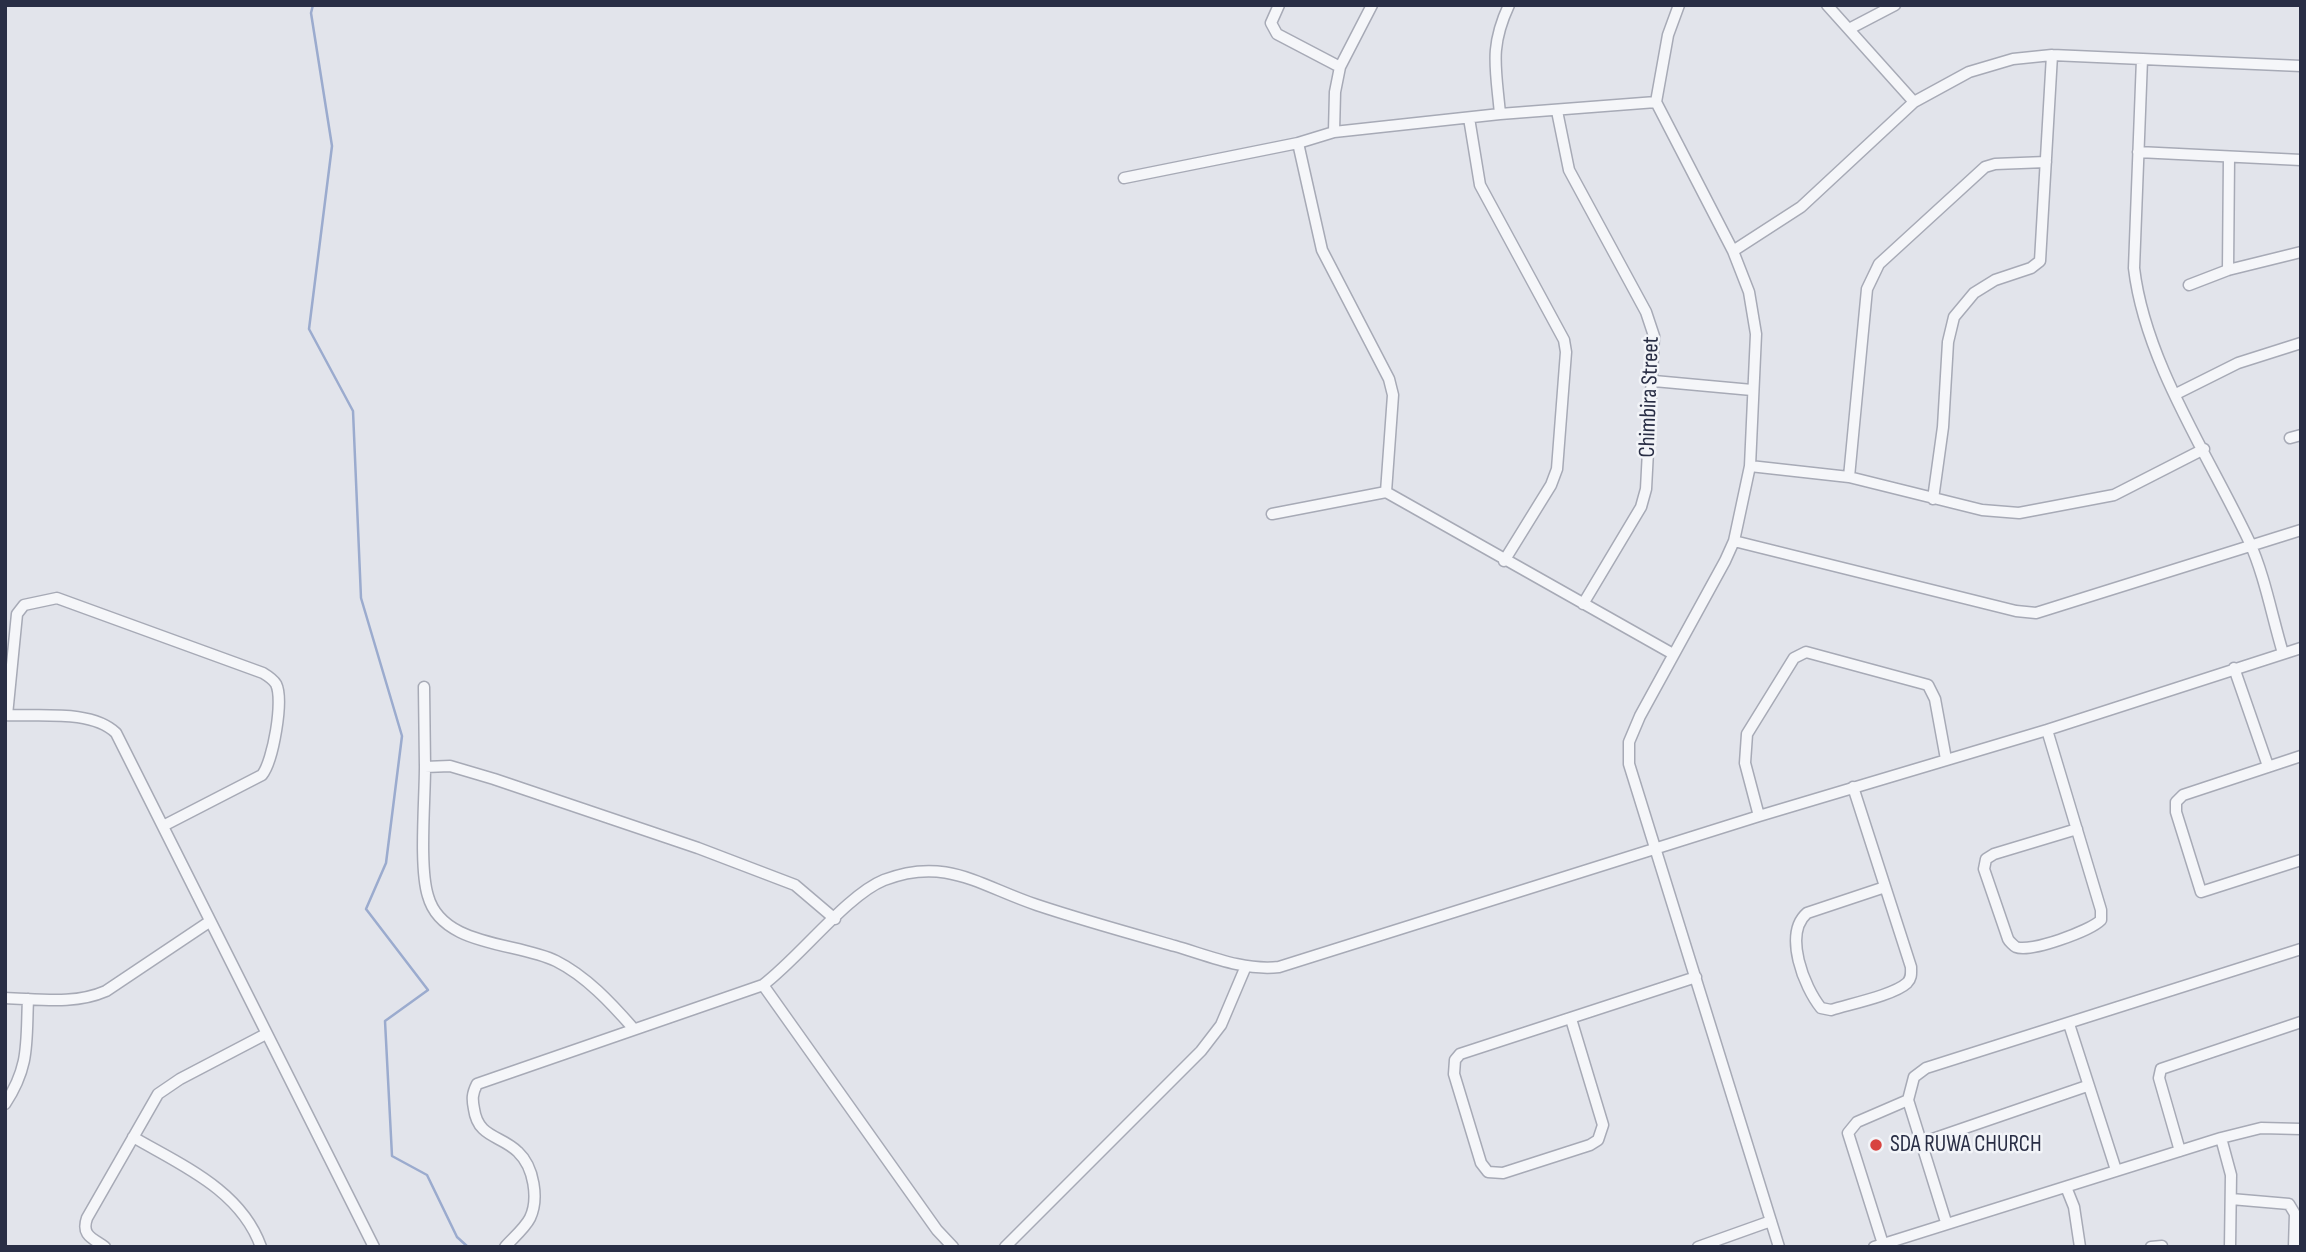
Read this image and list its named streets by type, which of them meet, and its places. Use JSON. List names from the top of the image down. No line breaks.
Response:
{"streets":{"street":["Chimbira Street"]},"places":["SDA RUWA CHURCH"]}
